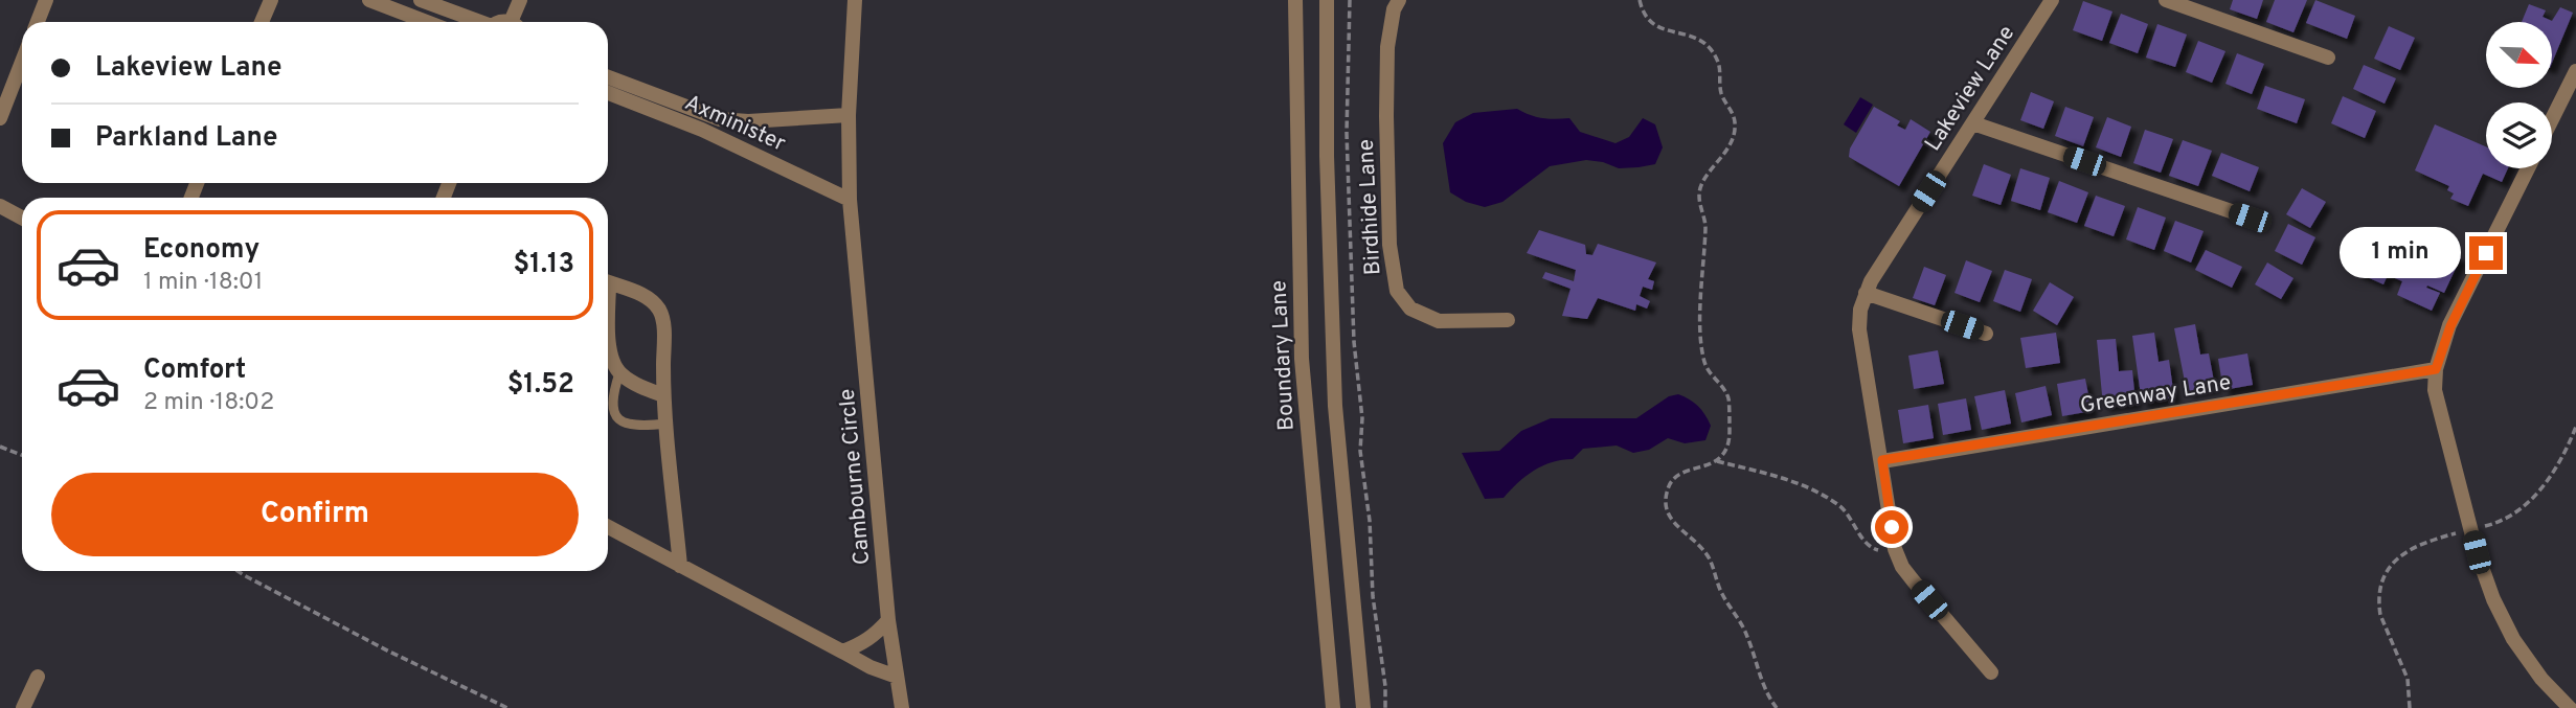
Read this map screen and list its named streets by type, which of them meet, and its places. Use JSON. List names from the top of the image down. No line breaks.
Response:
{"streets":{"street":["Lakeview Lane","Axminister","Birdhide Lane","Boundary Lane","Greenway Lane","Cambourne Circle"]},"crossings":[["Lakeview Lane","Greenway Lane"],["Axminister","Cambourne Circle"]],"north":"bottom right","page":{"banner":["Lakeview Lane","Parkland Lane"],"list":[{"name":"Economy","note":"1 min · 18:01","value":"$1.13"},{"name":"Comfort","note":"2 min · 18:02","value":"$1.52"}],"bubble":"1 min","buttons":"Confirm"}}
